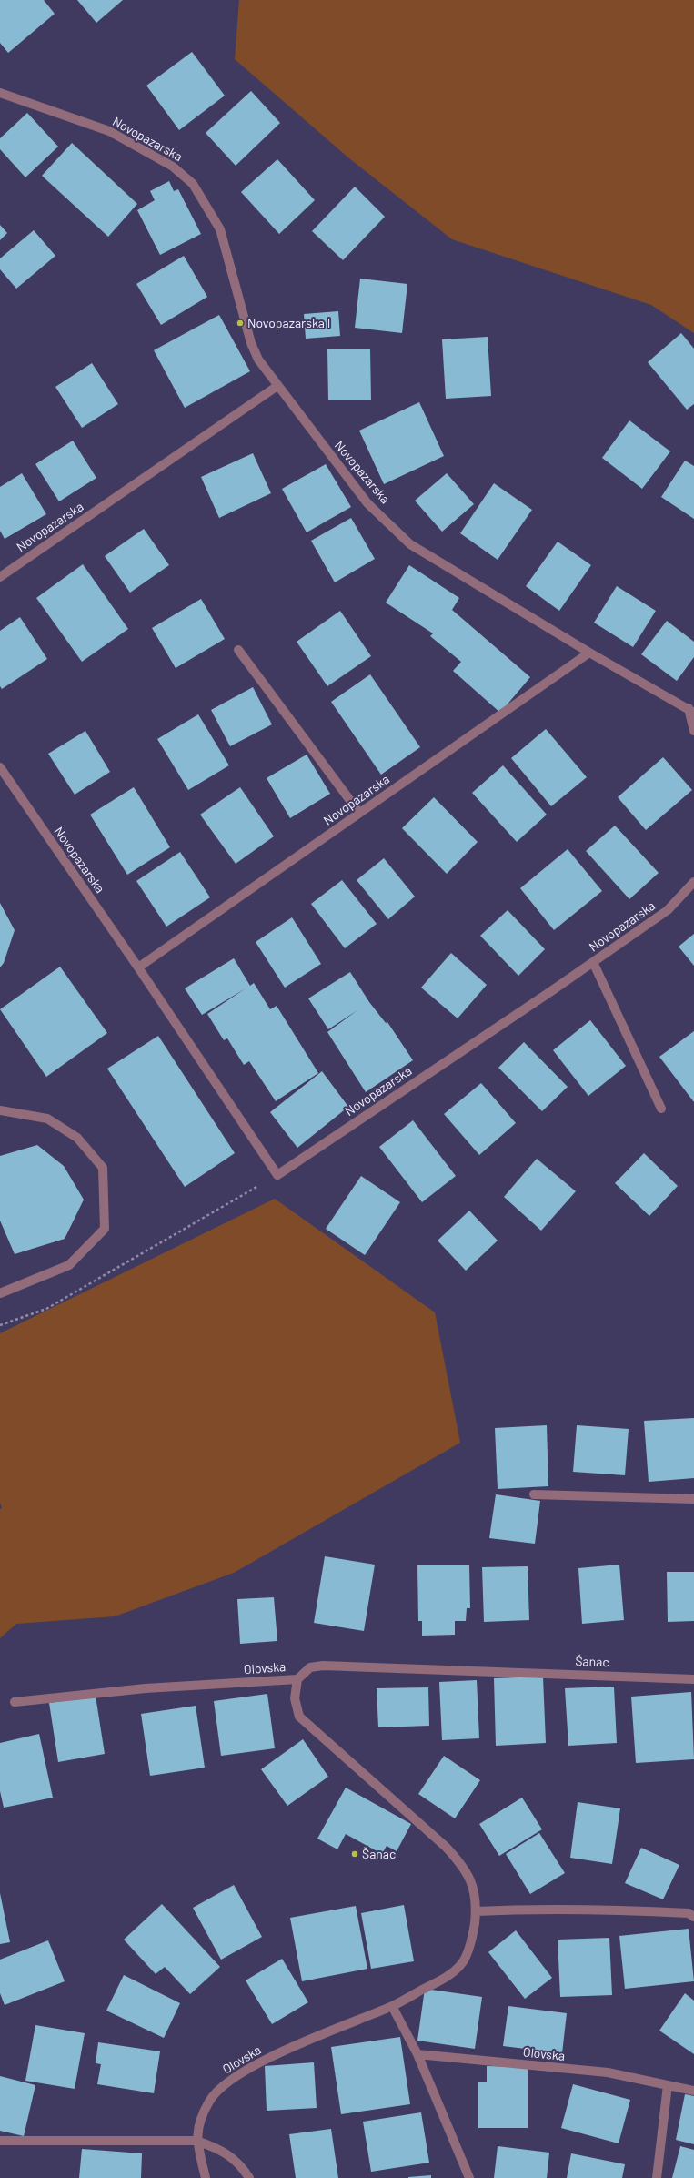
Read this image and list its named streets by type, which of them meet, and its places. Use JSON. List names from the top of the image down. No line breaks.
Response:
{"streets":{"street":["Novopazarska","Šanac","Olovska"]},"crossings":[["Šanac","Olovska"]],"places":["Novopazarska I","Šanac"]}
